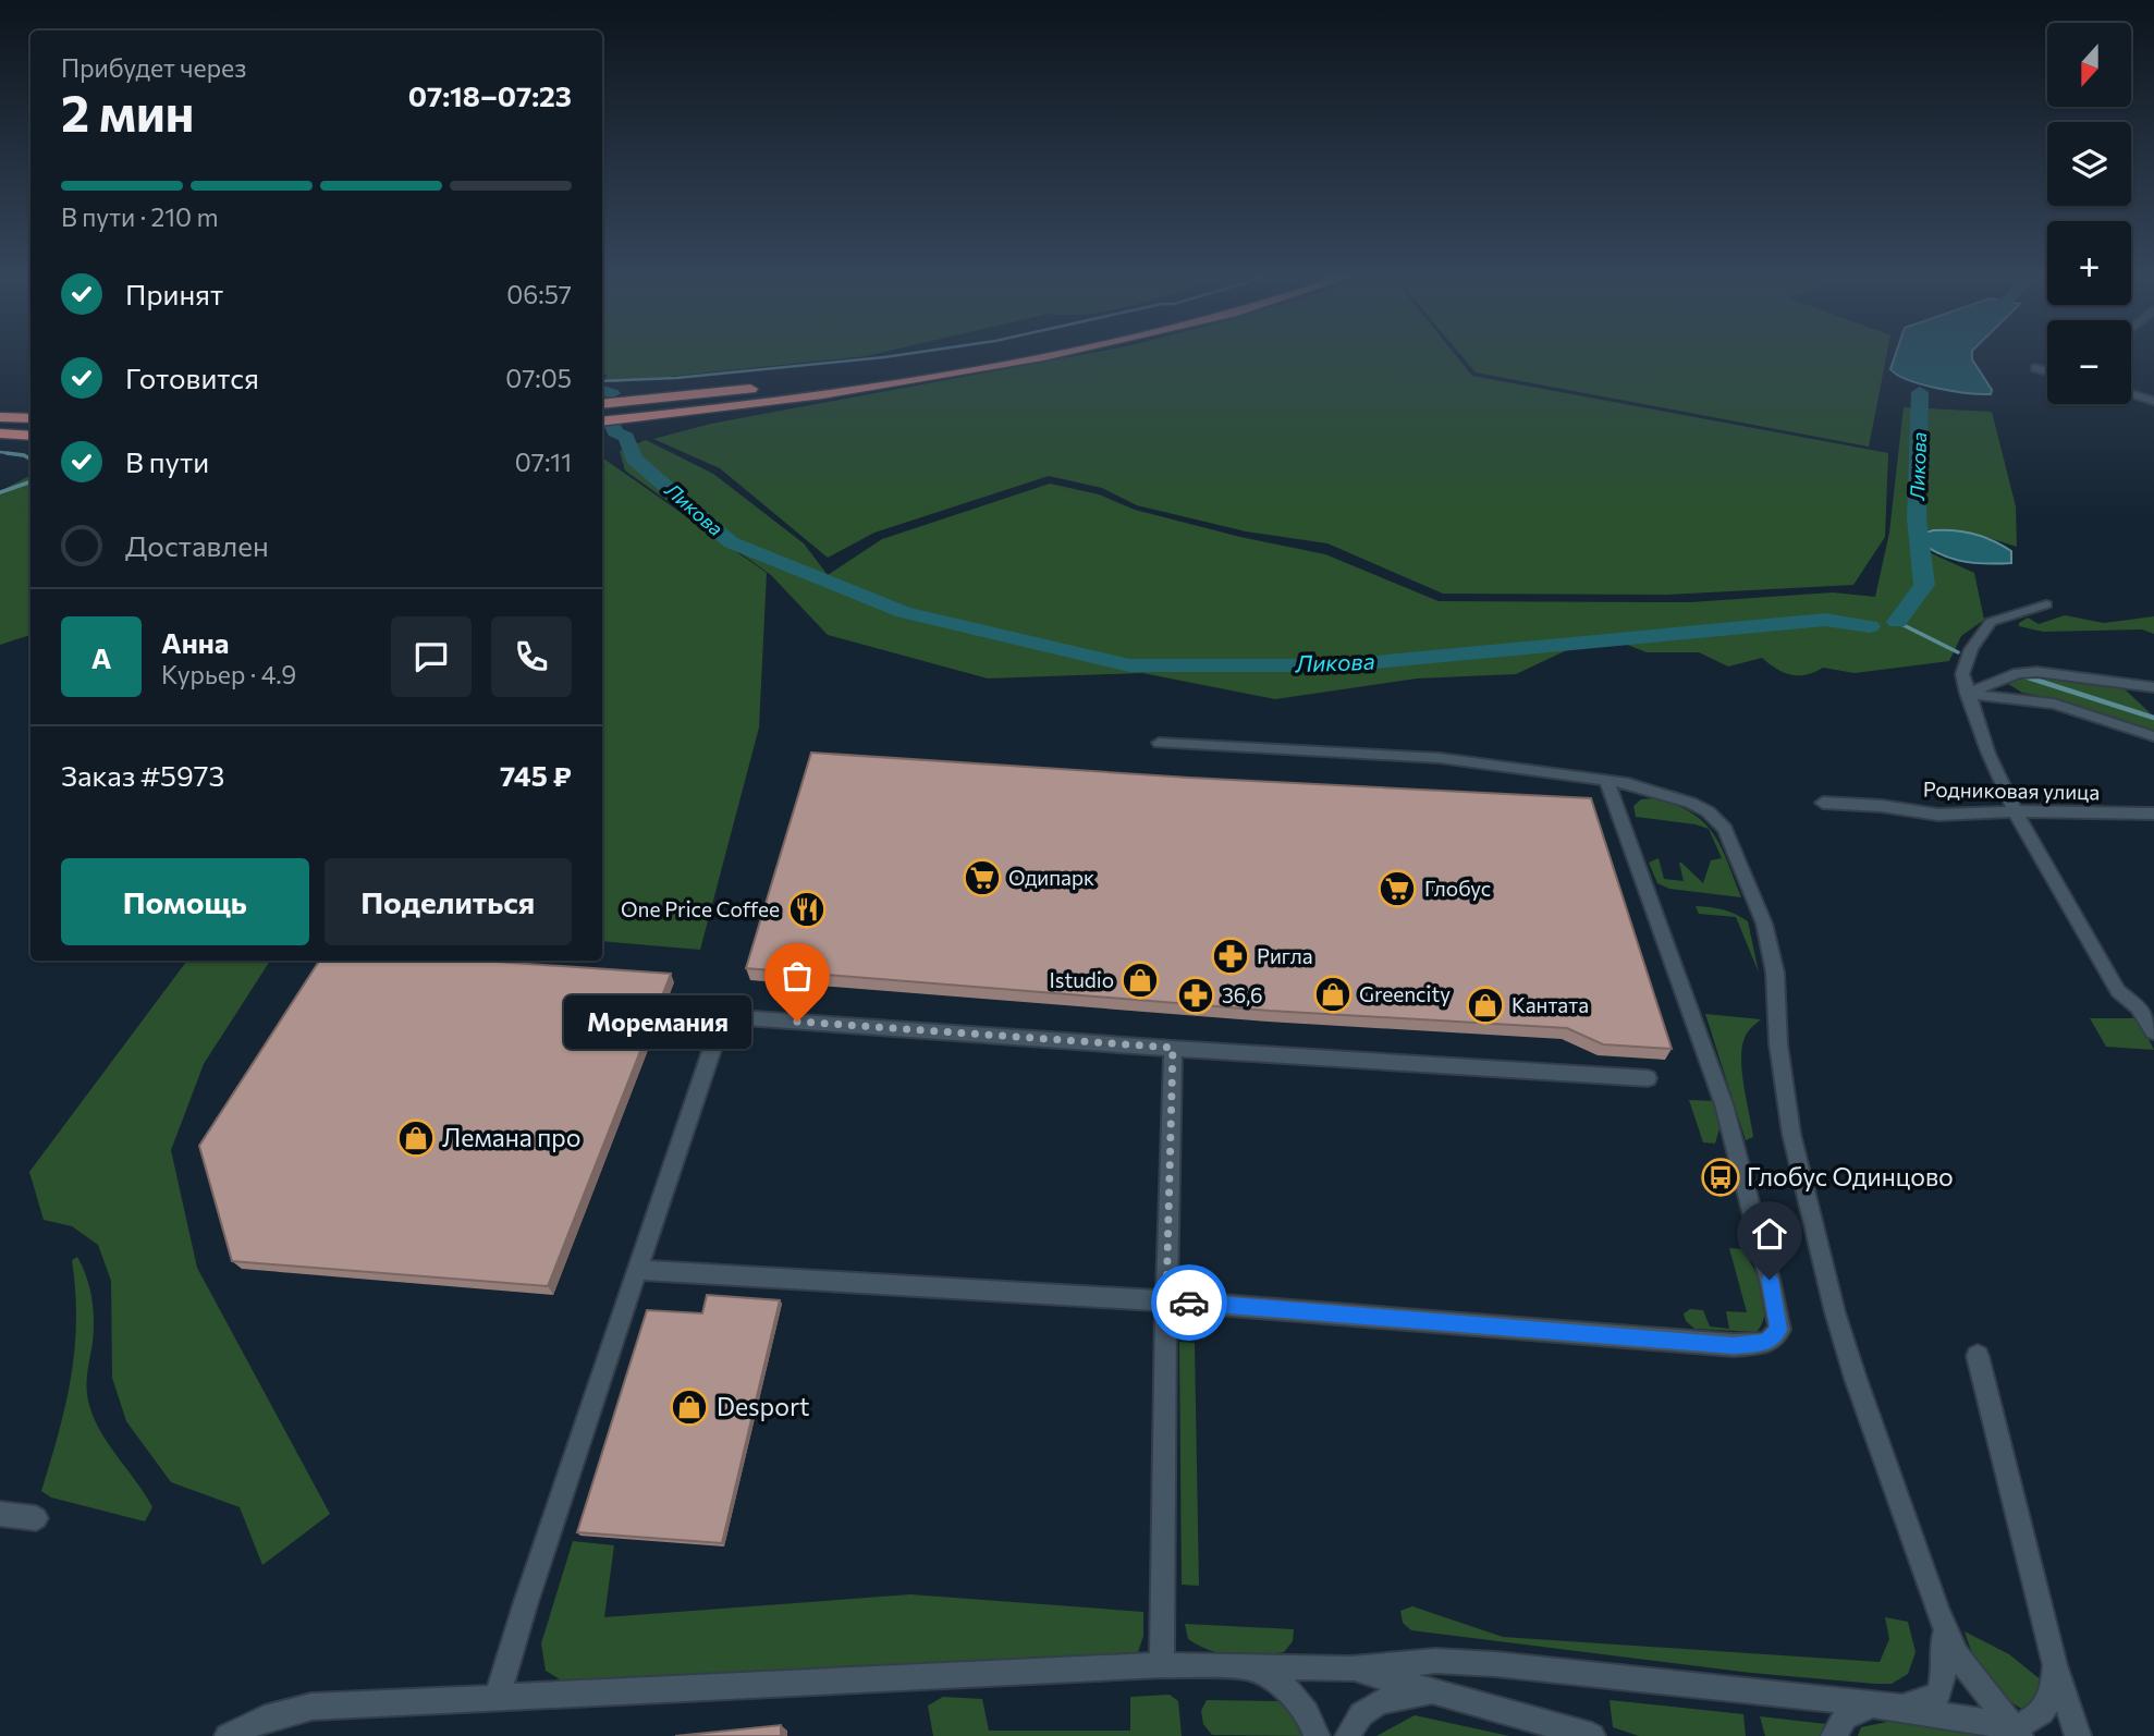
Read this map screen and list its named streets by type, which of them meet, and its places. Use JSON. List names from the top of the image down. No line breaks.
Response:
{"streets":{"street":["Родниковая улица"]},"water":["Ликова"],"places":{"supermarket":["Одипарк","Глобус"],"restaurant":["One Price Coffee"],"pharmacy":["Ригла","36,6"],"shop":["Istudio","Greencity","Кантата","Лемана про","Desport"],"other":["Моремания"],"bus stop":["Глобус Одинцово"]},"north":"bottom","page":{"map_buttons":["+","−"],"heading":["2 мин","Прибудет через","07:18–07:23"],"panel":["Анна","Курьер · 4.9","Заказ #5973","745 ₽"],"bar":"В пути · 210 m","list":[["Принят","06:57"],["Готовится","07:05"],["В пути","07:11"],"Доставлен"],"round":"А","buttons":["Помощь","Поделиться"],"bubble":"Моремания"}}
